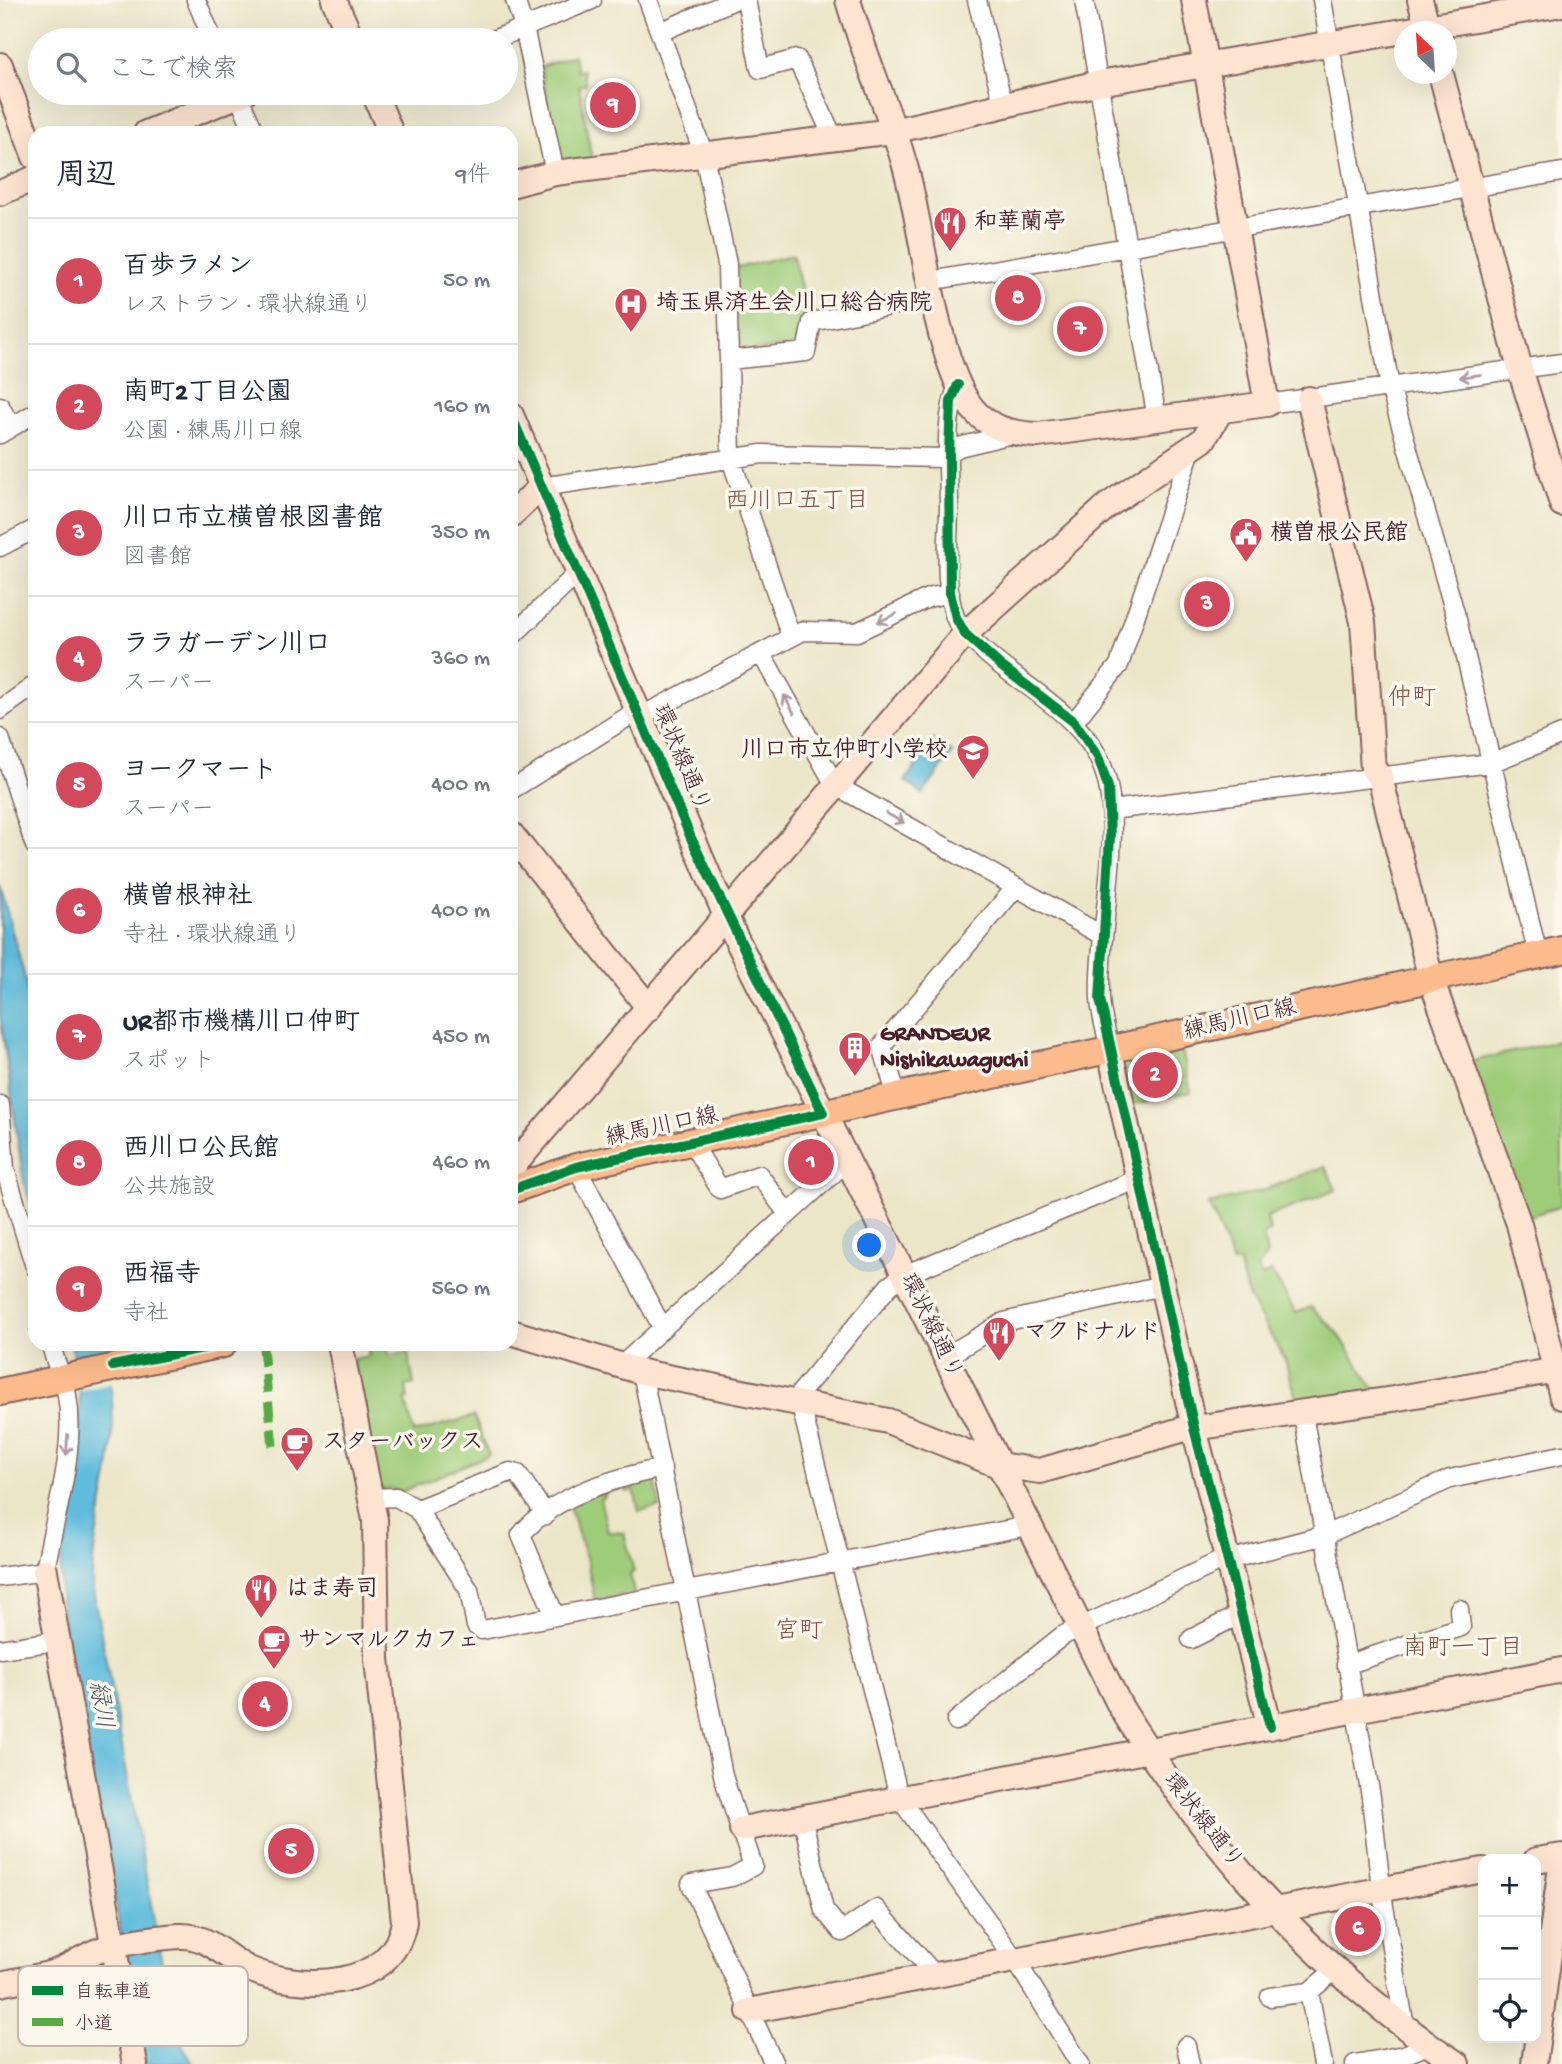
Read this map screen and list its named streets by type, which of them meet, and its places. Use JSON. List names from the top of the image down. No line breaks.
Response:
{"streets":{"main road":["練馬川口線"],"street":["環状線通り"]},"crossings":[["環状線通り","練馬川口線"]],"districts":["西川口五丁目","仲町","宮町","南町一丁目"],"water":["緑川"],"places":{"restaurant":["和華蘭亭","マクドナルド","はま寿司"],"hospital":["埼玉県済生会川口総合病院"],"public building":["横曽根公民館"],"school or university":["川口市立仲町小学校"],"building":["GRANDEUR Nishikawaguchi"],"cafe":["スターバックス","サンマルクカフェ"]},"legend":["自転車道","小道"],"north":"top left","page":{"search":"ここで検索","pins":["9","8","7","3","2","1","4","5","6"],"heading":["周辺","9件"],"list":[{"mark":"1","name":"百歩ラメン","note":"レストラン · 環状線通り","value":"50 m"},{"mark":"2","name":"南町2丁目公園","note":"公園 · 練馬川口線","value":"160 m"},{"mark":"3","name":"川口市立横曽根図書館","note":"図書館","value":"350 m"},{"mark":"4","name":"ララガーデン川口","note":"スーパー","value":"360 m"},{"mark":"5","name":"ヨークマート","note":"スーパー","value":"400 m"},{"mark":"6","name":"横曽根神社","note":"寺社 · 環状線通り","value":"400 m"},{"mark":"7","name":"UR都市機構川口仲町","note":"スポット","value":"450 m"},{"mark":"8","name":"西川口公民館","note":"公共施設","value":"460 m"},{"mark":"9","name":"西福寺","note":"寺社","value":"560 m"}],"map_buttons":["+","−"]}}
